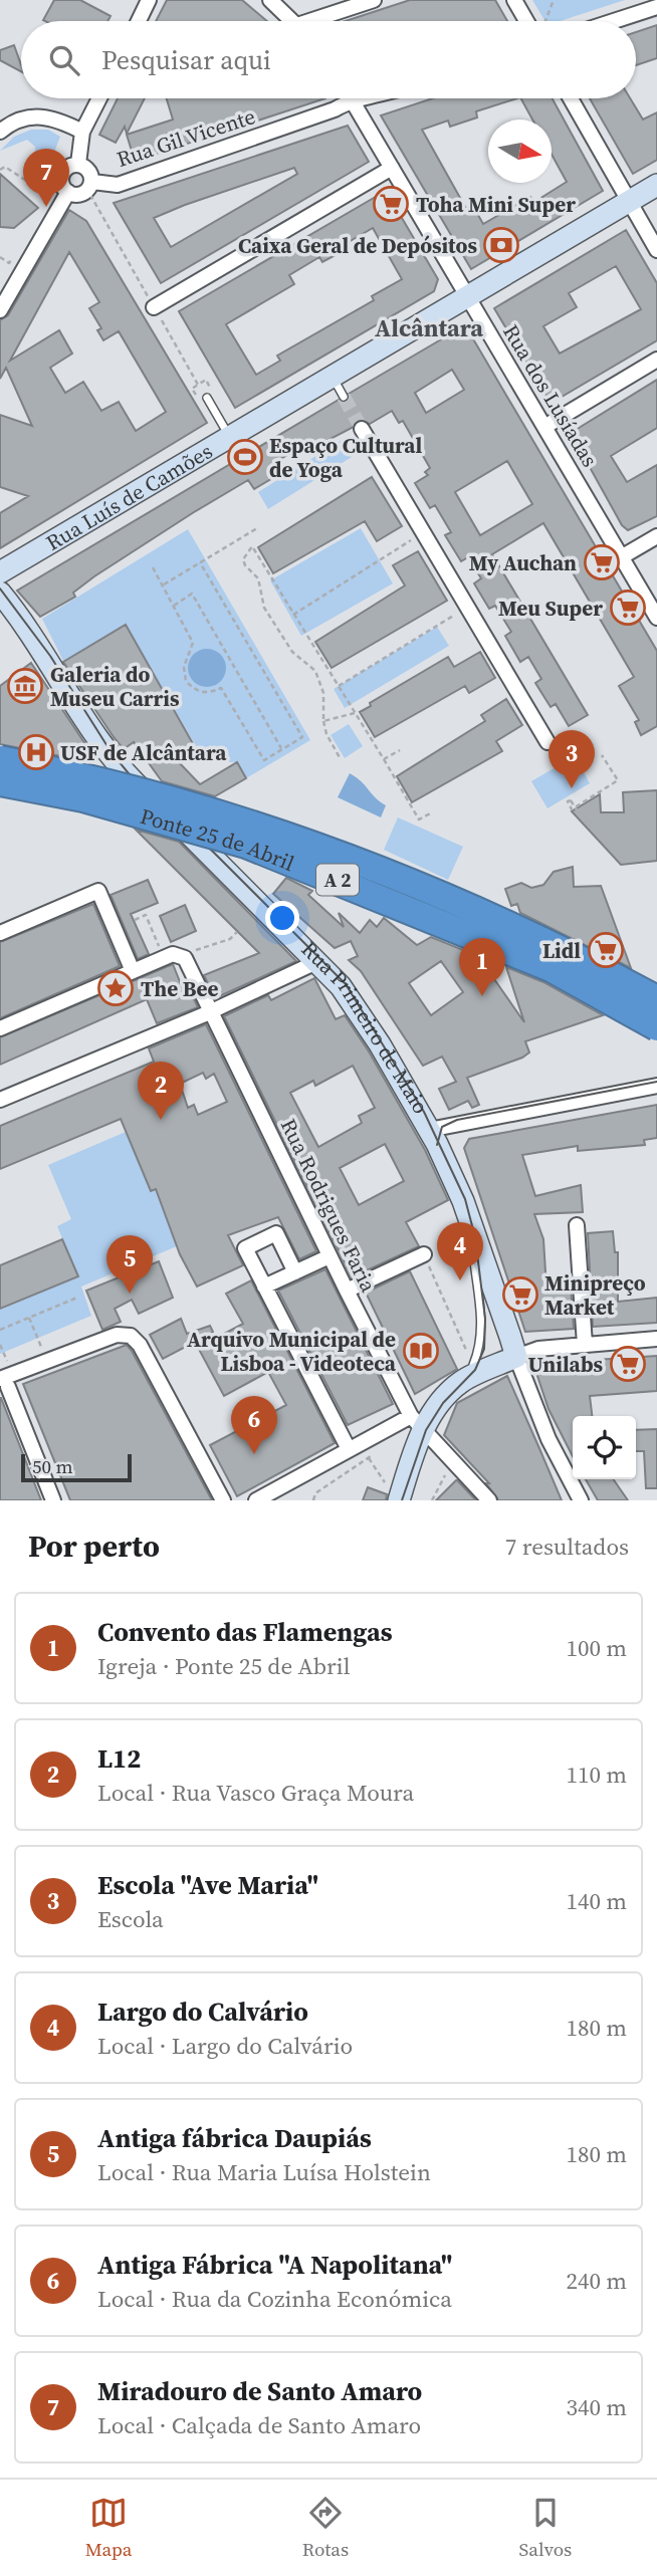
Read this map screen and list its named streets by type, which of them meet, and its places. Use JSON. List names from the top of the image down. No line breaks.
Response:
{"streets":{"highway":["Ponte 25 de Abril","A 2"],"main road":["Rua Luís de Camões","Rua Primeiro de Maio"],"street":["Rua Gil Vicente","Rua dos Lusíadas","Rua Rodrigues Faria"]},"crossings":[["Rua Gil Vicente","Rua dos Lusíadas"],["Rua dos Lusíadas","Rua Luís de Camões"]],"districts":["Alcântara"],"places":{"supermarket":["Toha Mini Super","My Auchan","Meu Super","Lidl","Minipreço Market","Unilabs"],"bank":["Caixa Geral de Depósitos"],"sports":["Espaço Cultural de Yoga"],"museum":["Galeria do Museu Carris"],"hospital":["USF de Alcântara"],"place":["The Bee"],"library":["Arquivo Municipal de Lisboa - Videoteca"]},"scale_bar":"50 m","north":"right","page":{"search":"Pesquisar aqui","pins":["7","3","1","2","4","5","6"],"scale":"50 m","heading":["Por perto","7 resultados"],"list":[{"mark":"1","name":"Convento das Flamengas","note":"Igreja · Ponte 25 de Abril","value":"100 m"},{"mark":"2","name":"L12","note":"Local · Rua Vasco Graça Moura","value":"110 m"},{"mark":"3","name":"Escola \"Ave Maria\"","note":"Escola","value":"140 m"},{"mark":"4","name":"Largo do Calvário","note":"Local · Largo do Calvário","value":"180 m"},{"mark":"5","name":"Antiga fábrica Daupiás","note":"Local · Rua Maria Luísa Holstein","value":"180 m"},{"mark":"6","name":"Antiga Fábrica \"A Napolitana\"","note":"Local · Rua da Cozinha Económica","value":"240 m"},{"mark":"7","name":"Miradouro de Santo Amaro","note":"Local · Calçada de Santo Amaro","value":"340 m"}],"nav":["Mapa","Rotas","Salvos"]}}
